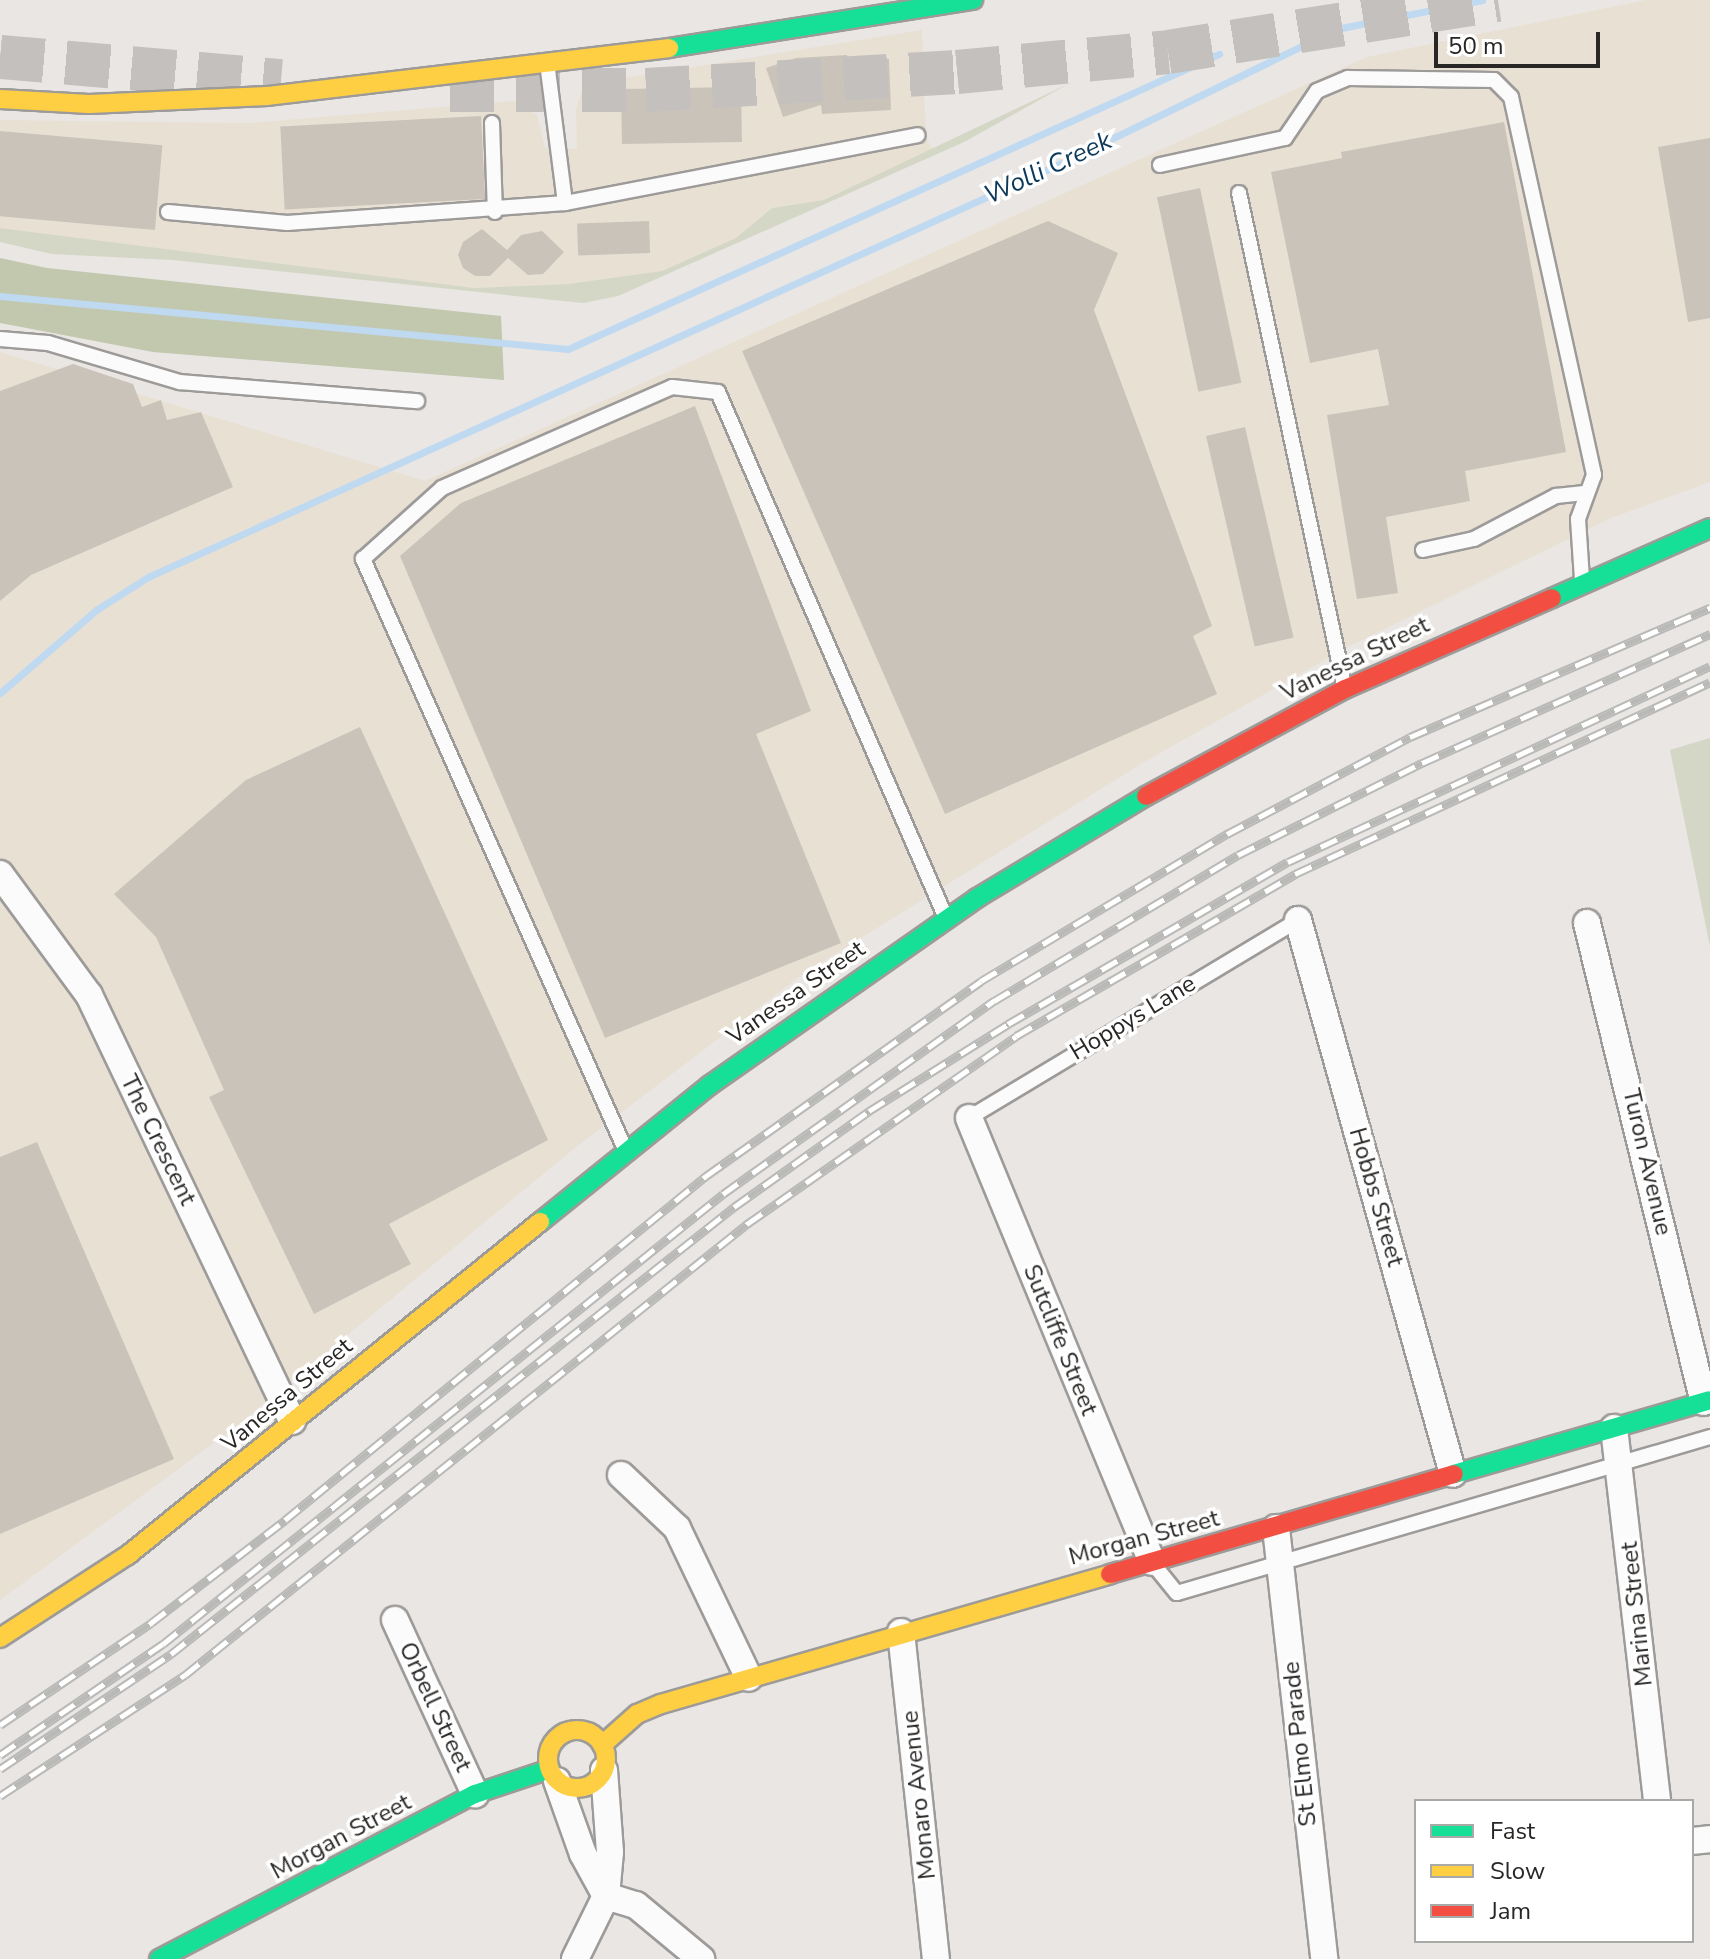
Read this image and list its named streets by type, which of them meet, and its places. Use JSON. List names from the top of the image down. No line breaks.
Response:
{"streets":{"main road":["Vanessa Street","Morgan Street"],"street":["The Crescent","Turon Avenue","Hobbs Street","Sutcliffe Street","Marina Street","Orbell Street","St Elmo Parade","Monaro Avenue"],"lane":["Hoppys Lane"]},"crossings":[["Vanessa Street","The Crescent"],["Hoppys Lane","Hobbs Street"],["Hoppys Lane","Sutcliffe Street"],["Turon Avenue","Morgan Street"],["Hobbs Street","Morgan Street"],["Sutcliffe Street","Morgan Street"],["Morgan Street","Marina Street"],["Morgan Street","Orbell Street"],["Morgan Street","St Elmo Parade"],["Morgan Street","Monaro Avenue"]],"water":["Wolli Creek"],"legend":["Fast","Slow","Jam"],"scale_bar":"50 m"}
